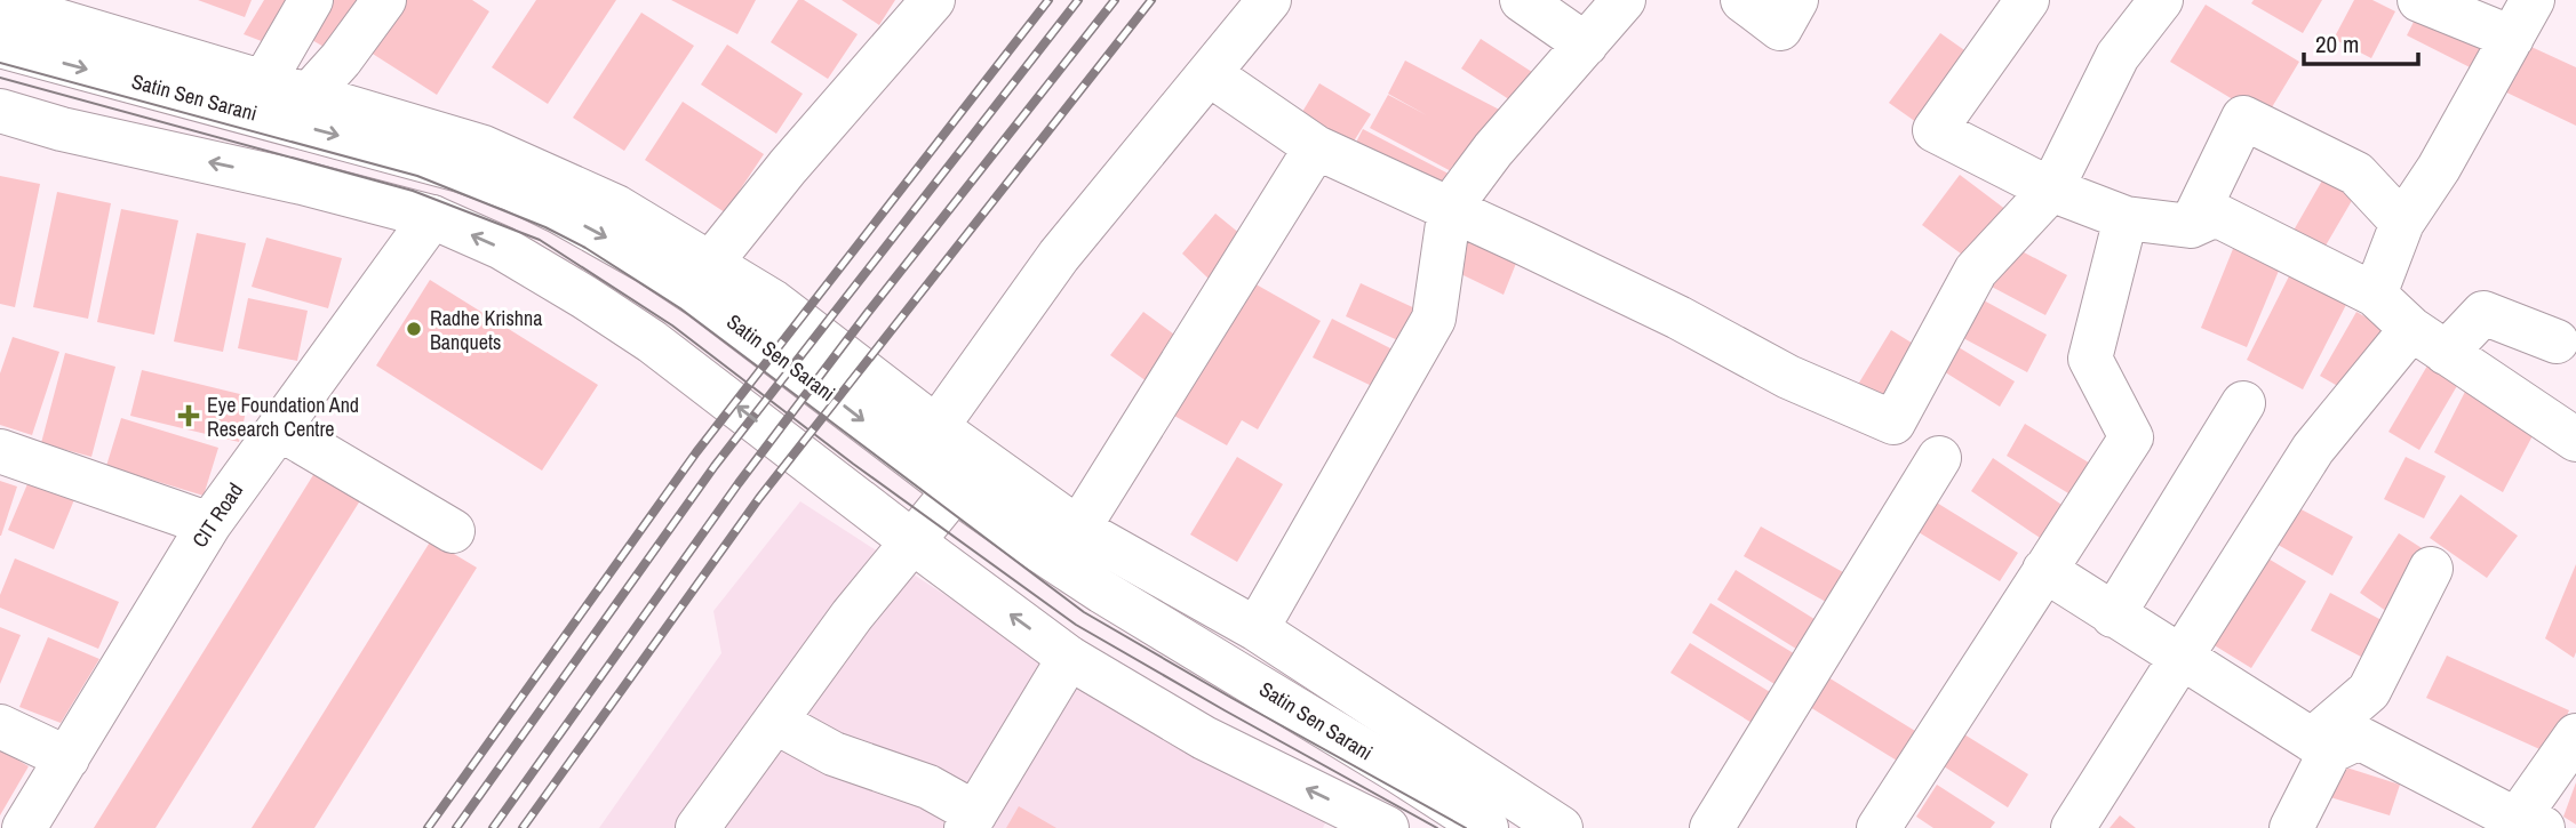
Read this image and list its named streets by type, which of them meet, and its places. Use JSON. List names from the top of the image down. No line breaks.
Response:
{"streets":{"street":["Satin Sen Sarani","CIT Road"]},"places":{"other":["Radhe Krishna Banquets"],"health":["Eye Foundation And Research Centre"]},"scale_bar":"20 m"}
